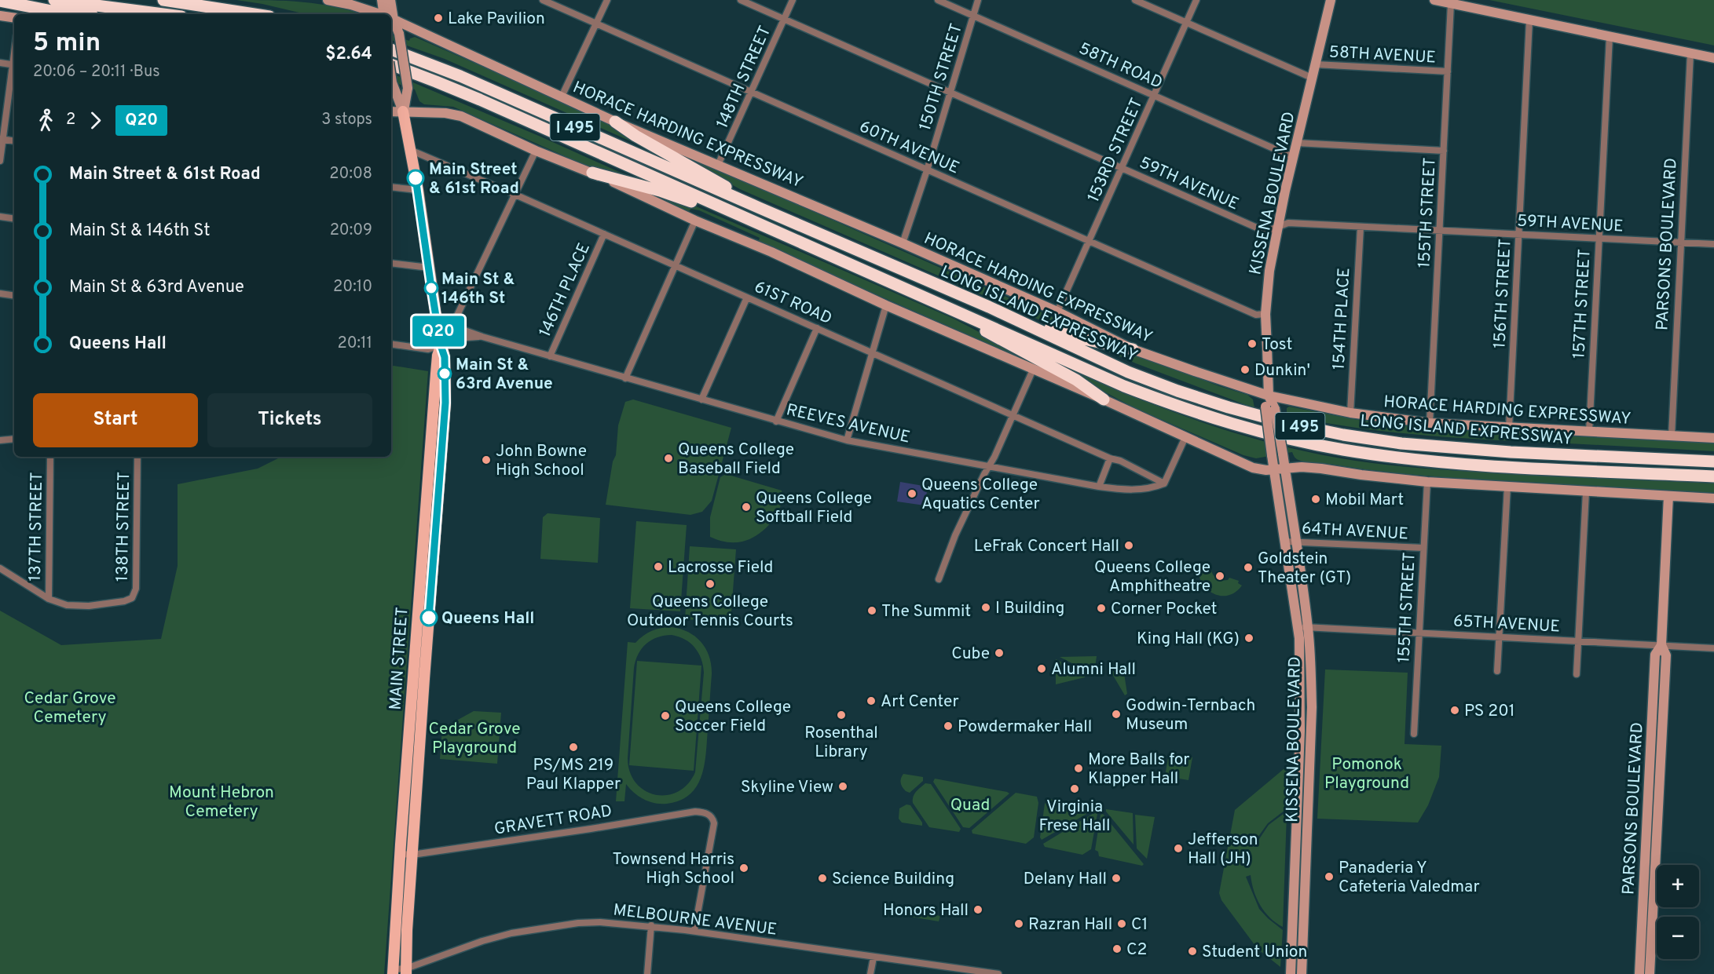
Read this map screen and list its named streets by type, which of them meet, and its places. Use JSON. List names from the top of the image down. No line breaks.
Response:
{"streets":{"highway":["I 495","LONG ISLAND EXPRESSWAY"],"main road":["HORACE HARDING EXPRESSWAY","KISSENA BOULEVARD","PARSONS BOULEVARD","MAIN STREET"],"street":["58TH AVENUE","58TH ROAD","148TH STREET","150TH STREET","60TH AVENUE","153RD STREET","59TH AVENUE","155TH STREET","146TH PLACE","156TH STREET","61ST ROAD","157TH STREET","154TH PLACE","REEVES AVENUE","137TH STREET","138TH STREET","64TH AVENUE","65TH AVENUE","GRAVETT ROAD","MELBOURNE AVENUE"]},"crossings":[["58TH AVENUE","153RD STREET"],["58TH AVENUE","KISSENA BOULEVARD"],["58TH AVENUE","155TH STREET"],["58TH ROAD","150TH STREET"],["58TH ROAD","153RD STREET"],["58TH ROAD","KISSENA BOULEVARD"],["148TH STREET","HORACE HARDING EXPRESSWAY"],["148TH STREET","60TH AVENUE"],["148TH STREET","59TH AVENUE"],["150TH STREET","HORACE HARDING EXPRESSWAY"],["150TH STREET","60TH AVENUE"],["150TH STREET","59TH AVENUE"],["HORACE HARDING EXPRESSWAY","153RD STREET"],["HORACE HARDING EXPRESSWAY","KISSENA BOULEVARD"],["HORACE HARDING EXPRESSWAY","155TH STREET"],["HORACE HARDING EXPRESSWAY","PARSONS BOULEVARD"],["HORACE HARDING EXPRESSWAY","156TH STREET"],["HORACE HARDING EXPRESSWAY","157TH STREET"],["HORACE HARDING EXPRESSWAY","154TH PLACE"],["60TH AVENUE","153RD STREET"],["60TH AVENUE","KISSENA BOULEVARD"],["153RD STREET","59TH AVENUE"],["59TH AVENUE","KISSENA BOULEVARD"],["59TH AVENUE","155TH STREET"],["59TH AVENUE","PARSONS BOULEVARD"],["59TH AVENUE","156TH STREET"],["59TH AVENUE","157TH STREET"],["59TH AVENUE","154TH PLACE"],["KISSENA BOULEVARD","64TH AVENUE"],["KISSENA BOULEVARD","65TH AVENUE"],["155TH STREET","64TH AVENUE"],["155TH STREET","65TH AVENUE"],["PARSONS BOULEVARD","65TH AVENUE"],["146TH PLACE","61ST ROAD"],["146TH PLACE","REEVES AVENUE"],["61ST ROAD","REEVES AVENUE"],["61ST ROAD","MAIN STREET"],["REEVES AVENUE","MAIN STREET"],["137TH STREET","138TH STREET"],["MAIN STREET","GRAVETT ROAD"],["MAIN STREET","MELBOURNE AVENUE"],["GRAVETT ROAD","MELBOURNE AVENUE"]],"parks":["Cedar Grove Cemetery","Cedar Grove Playground","Pomonok Playground","Mount Hebron Cemetery","Quad"],"places":["Lake Pavilion","Main Street & 61st Road","Main St & 146th St","Tost","Dunkin'","Main St & 63rd Avenue","Queens College Baseball Field","John Bowne High School","Queens College Aquatics Center","Mobil Mart","Queens College Softball Field","LeFrak Concert Hall","Lacrosse Field","Goldstein Theater (GT)","Queens College Amphitheatre","Queens College Outdoor Tennis Courts","I Building","Corner Pocket","The Summit","Queens Hall","King Hall (KG)","Cube","Alumni Hall","Art Center","PS 201","Godwin-Ternbach Museum","Rosenthal Library","Queens College Soccer Field","Powdermaker Hall","PS/MS 219 Paul Klapper","More Balls for Klapper Hall","Skyline View","Virginia Frese Hall","Jefferson Hall (JH)","Townsend Harris High School","Panaderia Y Cafeteria Valedmar","Science Building","Delany Hall","Honors Hall","Razran Hall","C1","C2","Student Union"],"lines":["bus line Q20"],"page":{"on_map":"Q20","heading":["5 min","20:06 – 20:11 · Bus","$2.64"],"legs":["2","Q20","3 stops"],"list":[{"name":"Main Street & 61st Road","value":"20:08"},{"name":"Main St & 146th St","value":"20:09"},{"name":"Main St & 63rd Avenue","value":"20:10"},{"name":"Queens Hall","value":"20:11"}],"buttons":["Start","Tickets"],"map_buttons":["+","−"]}}
